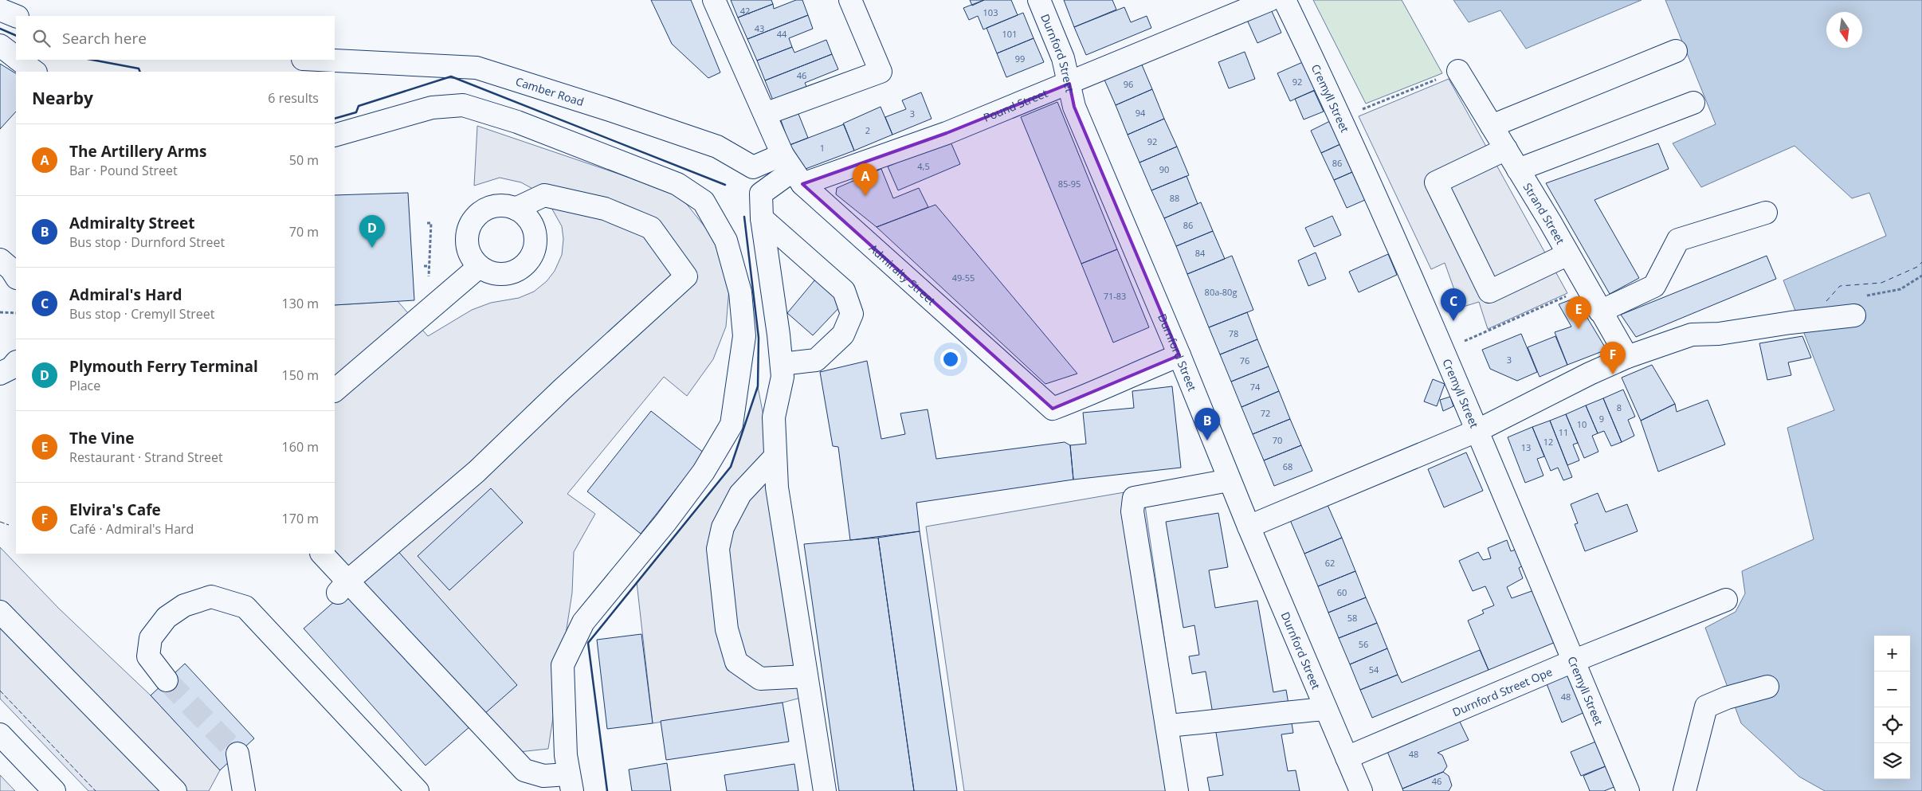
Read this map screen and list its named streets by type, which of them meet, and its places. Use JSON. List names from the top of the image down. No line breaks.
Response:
{"streets":{"street":["Durnford Street","Camber Road","Cremyll Street","Pound Street","Strand Street","Admiralty Street","Durnford Street Ope"]},"crossings":[["Durnford Street","Pound Street"],["Durnford Street","Admiralty Street"],["Durnford Street","Durnford Street Ope"],["Camber Road","Pound Street"],["Camber Road","Admiralty Street"],["Cremyll Street","Durnford Street Ope"],["Pound Street","Admiralty Street"]],"house_numbers":["42","103","43","44","101","99","46","92","96","94","3","2","92","1","86","4,5","90","85-95","88","86","84","49-55","80a-80g","71-83","78","3","76","74","8","72","9","10","11","70","12","13","68","62","60","58","56","54","48","48","46"],"north":"bottom","page":{"search":"Search here","heading":["Nearby","6 results"],"list":[{"mark":"A","name":"The Artillery Arms","note":"Bar · Pound Street","value":"50 m"},{"mark":"B","name":"Admiralty Street","note":"Bus stop · Durnford Street","value":"70 m"},{"mark":"C","name":"Admiral's Hard","note":"Bus stop · Cremyll Street","value":"130 m"},{"mark":"D","name":"Plymouth Ferry Terminal","note":"Place","value":"150 m"},{"mark":"E","name":"The Vine","note":"Restaurant · Strand Street","value":"160 m"},{"mark":"F","name":"Elvira's Cafe","note":"Café · Admiral's Hard","value":"170 m"}],"pins":["A","D","C","E","F","B"],"map_buttons":["+","−"]}}
